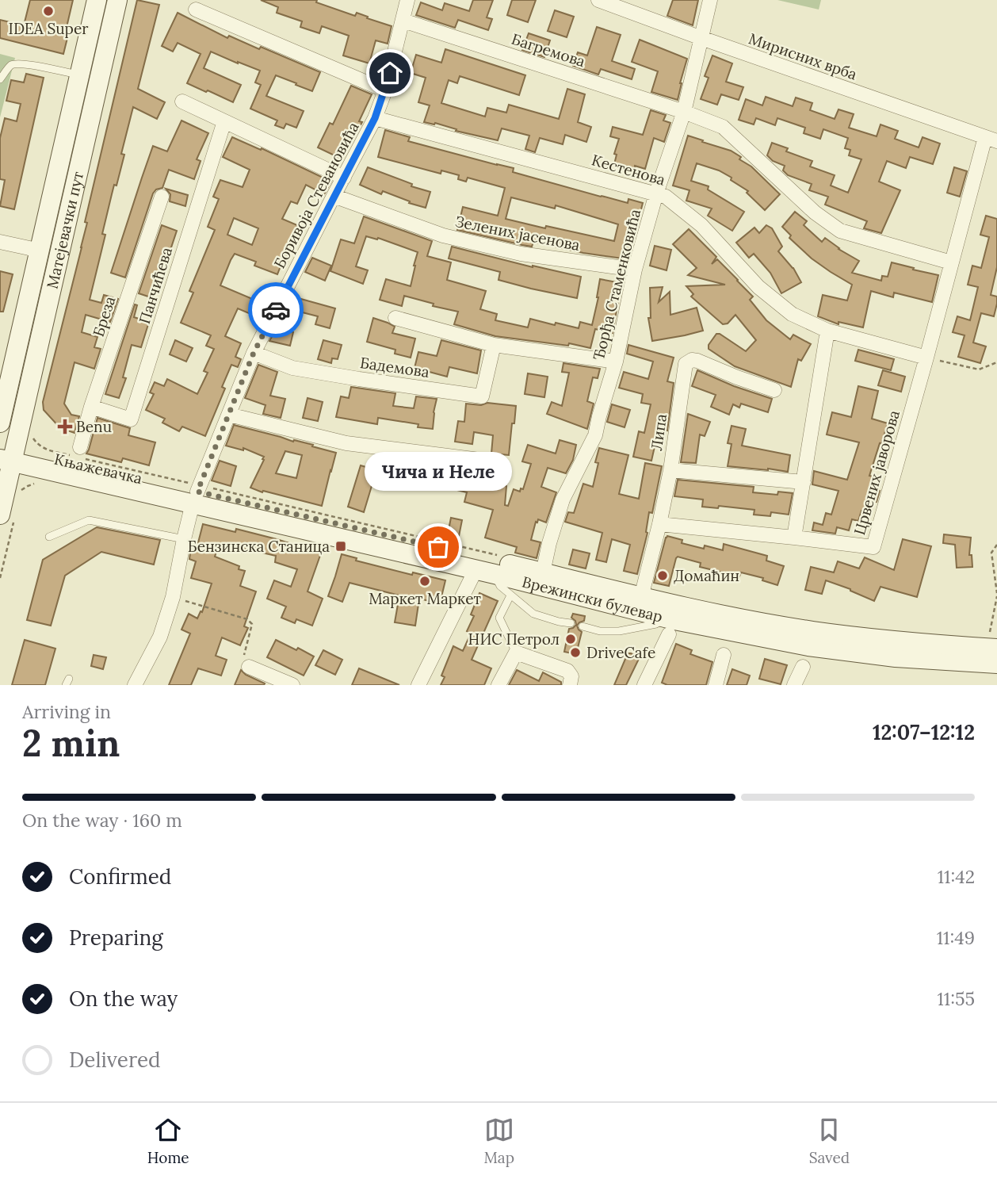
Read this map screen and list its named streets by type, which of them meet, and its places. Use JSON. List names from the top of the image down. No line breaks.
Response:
{"streets":{"main road":["Матејевачки пут","Књажевачка","Врежински булевар"],"street":["Багремова","Мирисних врба","Кестенова","Боривоја Стевановића","Зелених јасенова","Ђорђа Стаменковића","Панчићева","Бреза","Бадемова","Липа","Црвених јаворова"]},"crossings":[["Багремова","Боривоја Стевановића"],["Багремова","Ђорђа Стаменковића"],["Мирисних врба","Ђорђа Стаменковића"],["Мирисних врба","Црвених јаворова"],["Кестенова","Боривоја Стевановића"],["Кестенова","Ђорђа Стаменковића"],["Кестенова","Црвених јаворова"],["Боривоја Стевановића","Зелених јасенова"],["Боривоја Стевановића","Бадемова"],["Боривоја Стевановића","Књажевачка"],["Боривоја Стевановића","Врежински булевар"],["Матејевачки пут","Књажевачка"],["Зелених јасенова","Ђорђа Стаменковића"],["Ђорђа Стаменковића","Врежински булевар"],["Панчићева","Бреза"],["Липа","Црвених јаворова"],["Липа","Врежински булевар"],["Књажевачка","Врежински булевар"]],"places":{"other":["IDEA Super","Чича и Неле","Домаћин","Маркет Маркет","НИС Петрол","DriveCafe"],"health":["Benu"],"transit":["Бензинска Станица"]},"page":{"bubble":"Чича и Неле","heading":["2 min","Arriving in","12:07–12:12"],"bar":"On the way · 160 m","list":[["Confirmed","11:42"],["Preparing","11:49"],["On the way","11:55"],"Delivered"],"tabs":["Home","Map","Saved"]}}
